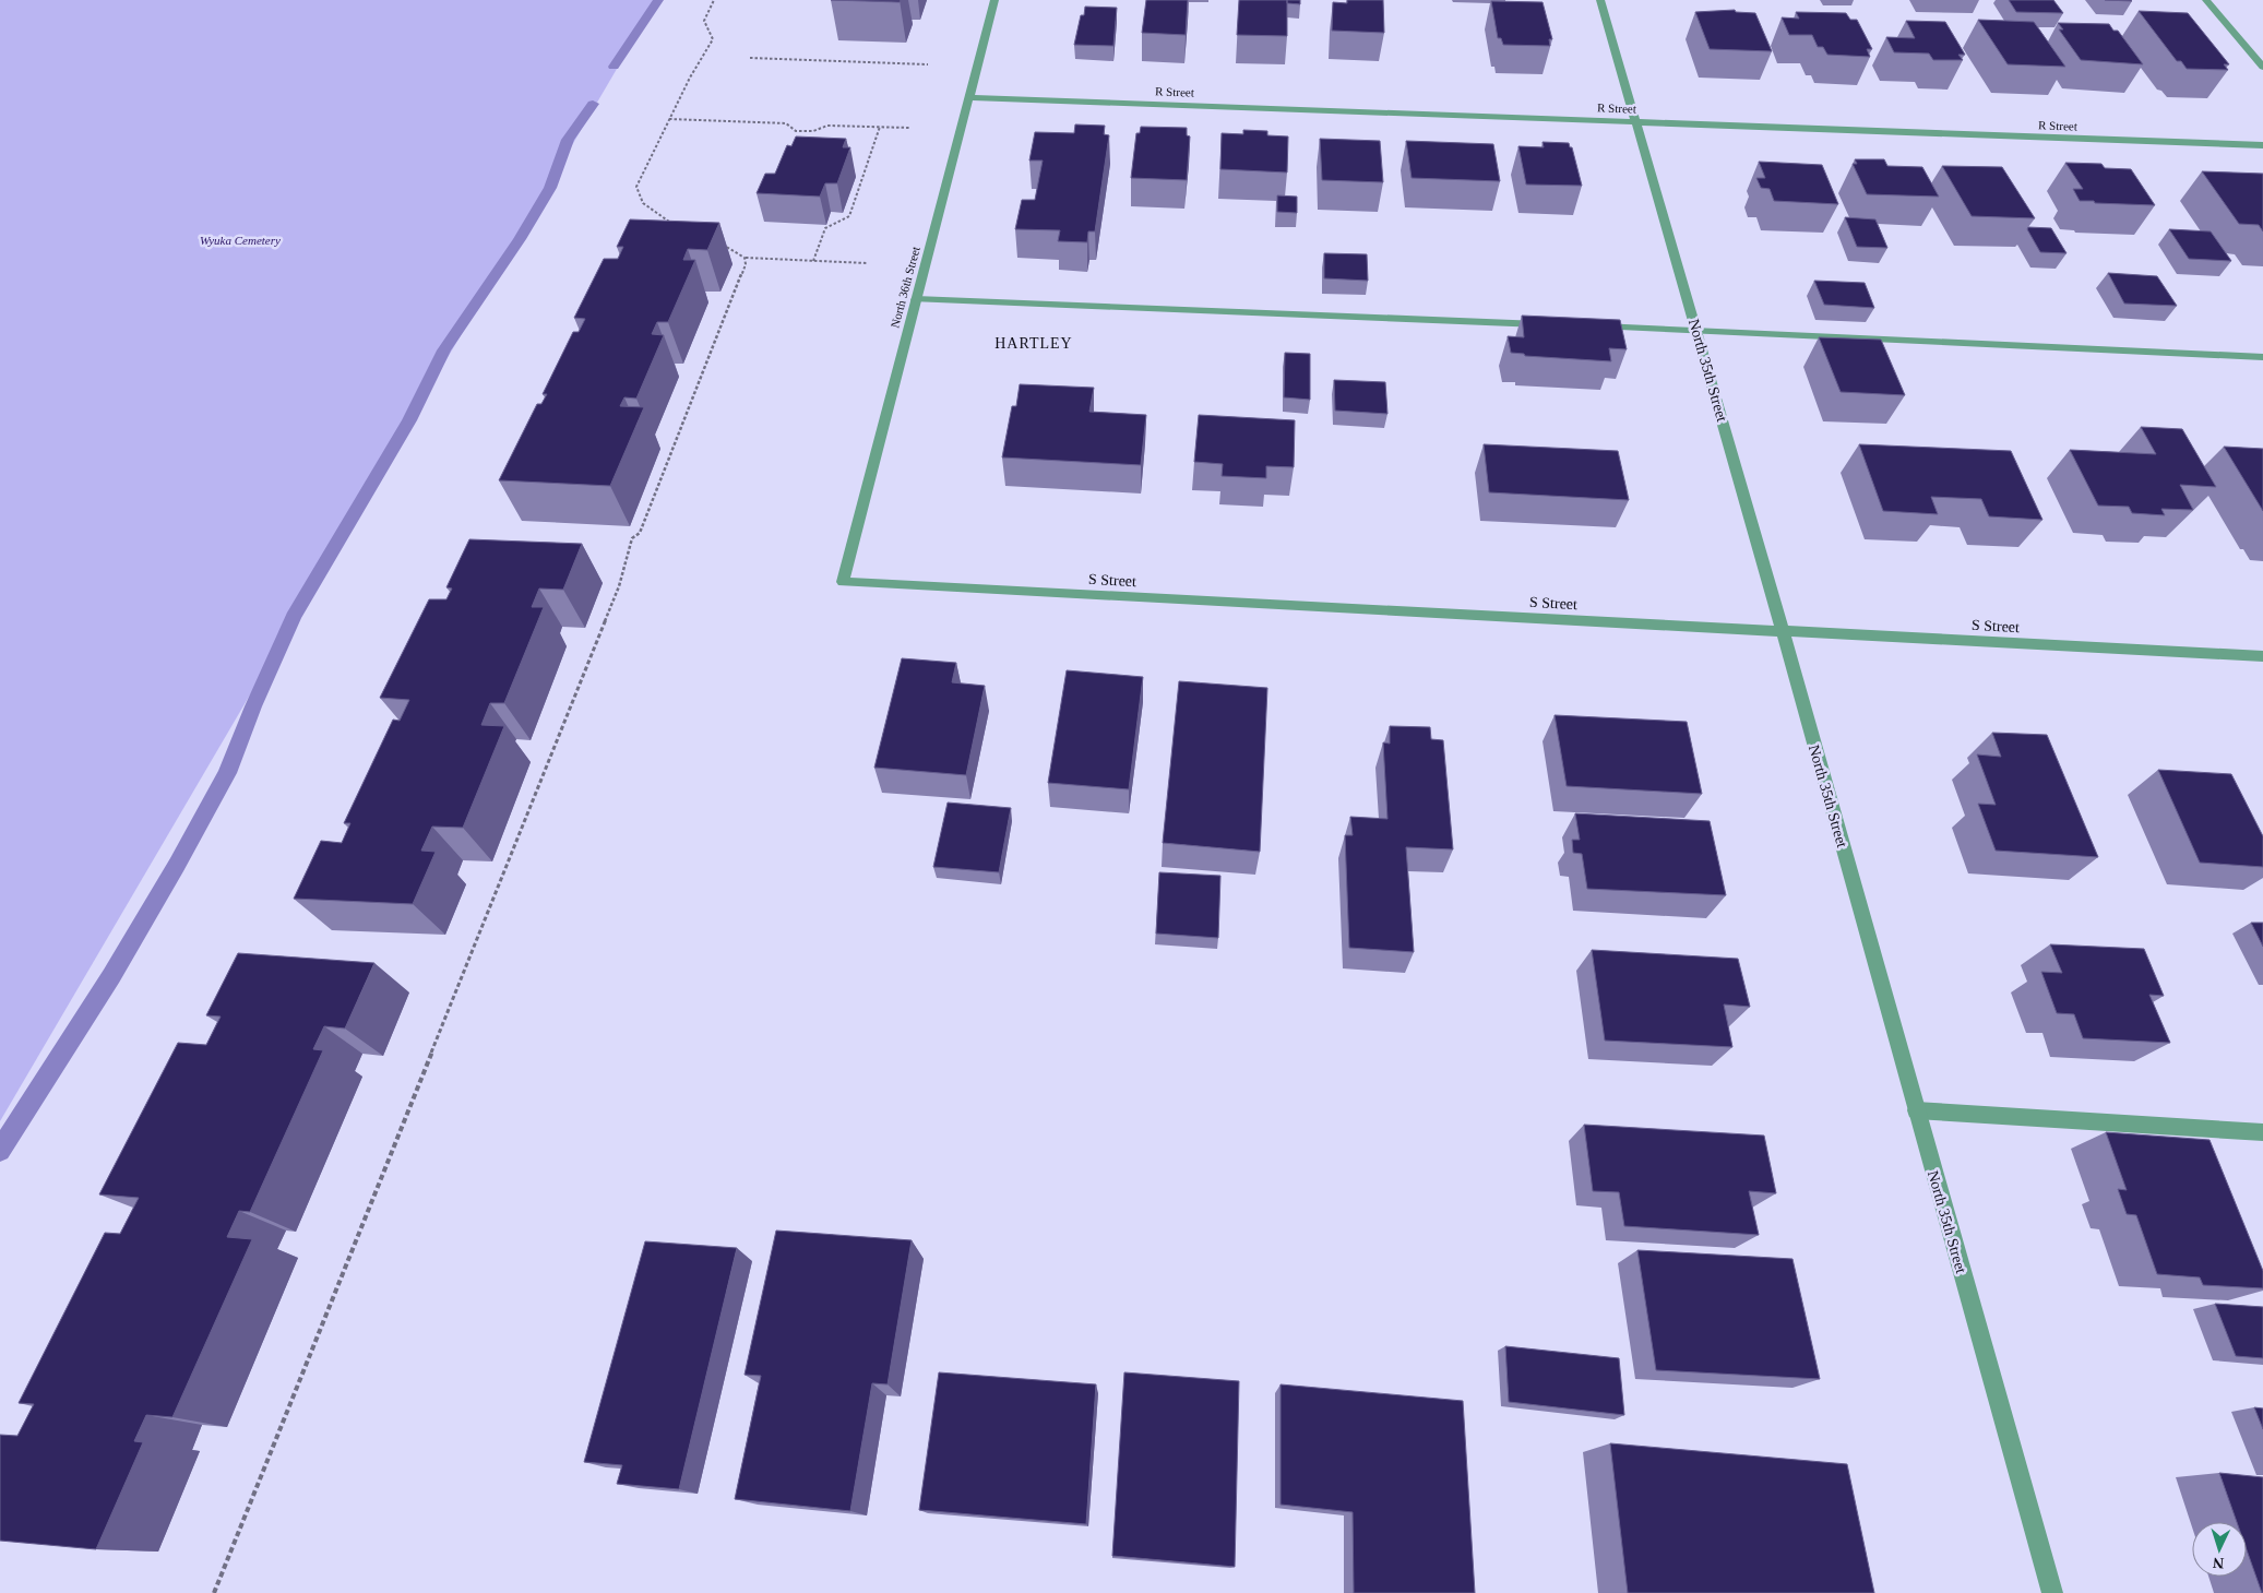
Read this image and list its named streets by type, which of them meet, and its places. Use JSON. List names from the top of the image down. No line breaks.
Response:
{"streets":{"street":["R Street","North 36th Street","North 35th Street","S Street"]},"crossings":[["R Street","North 36th Street"],["R Street","North 35th Street"],["North 36th Street","S Street"],["North 35th Street","S Street"]],"districts":["HARTLEY"],"parks":["Wyuka Cemetery"],"north":"bottom"}
